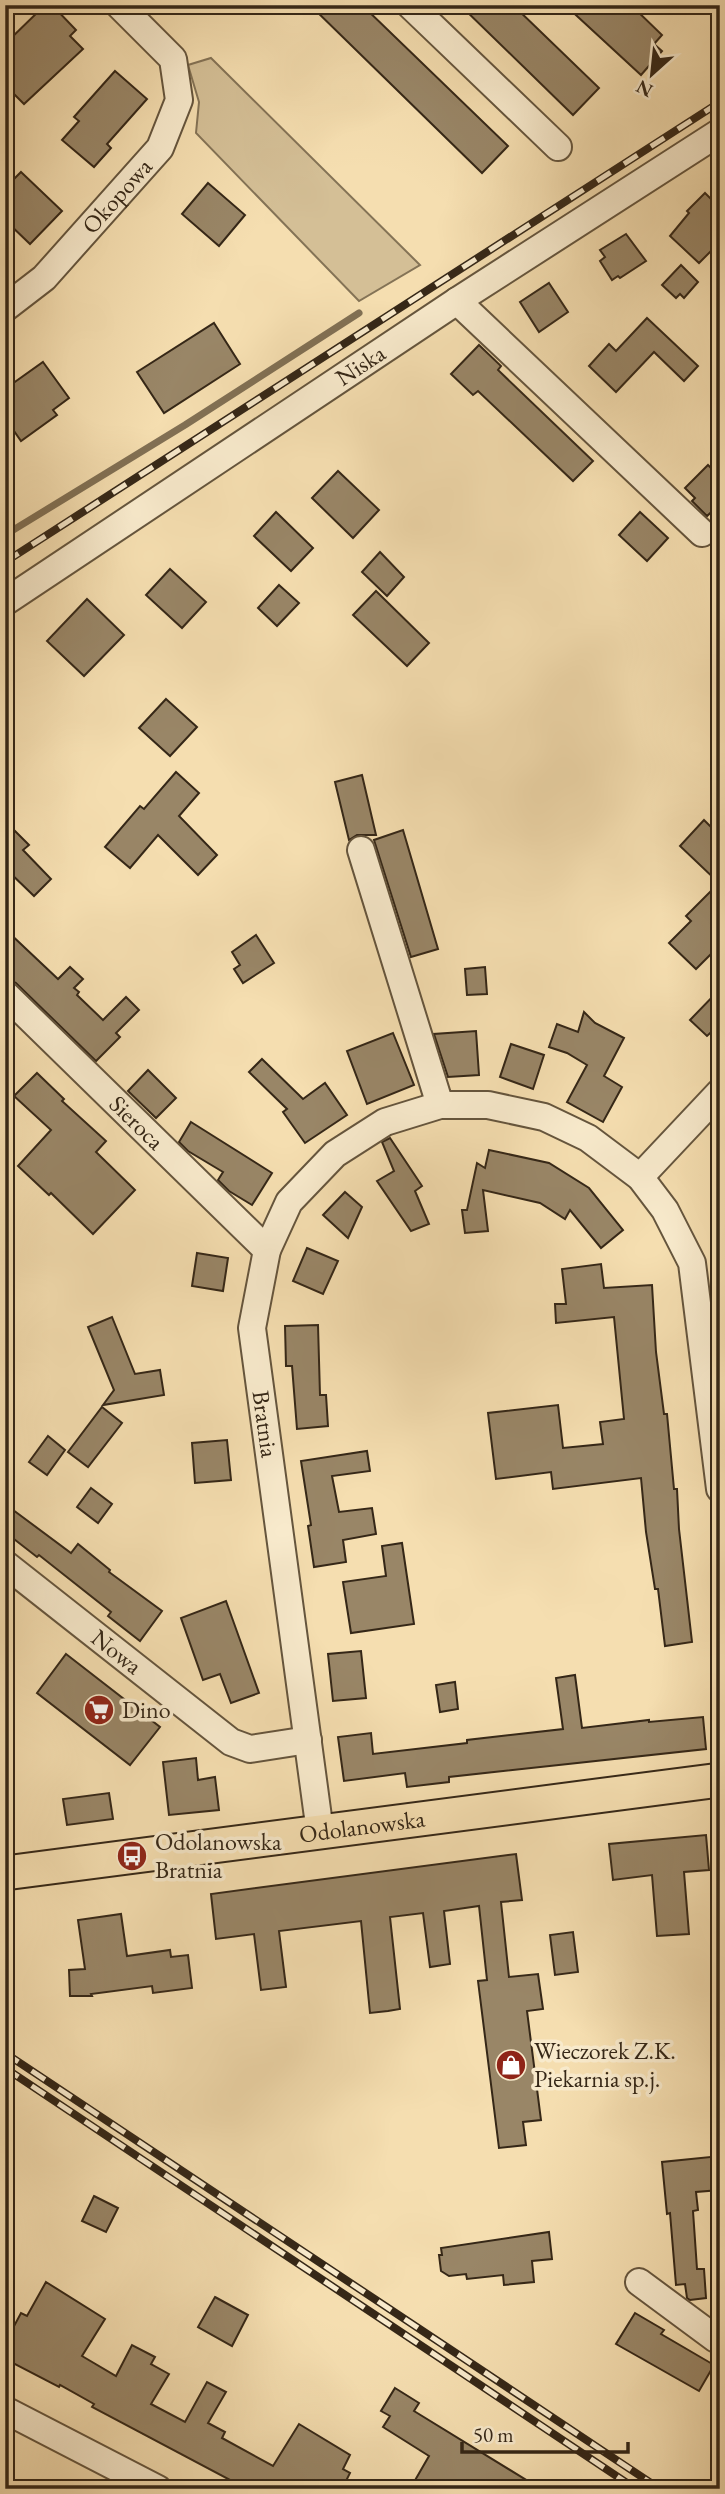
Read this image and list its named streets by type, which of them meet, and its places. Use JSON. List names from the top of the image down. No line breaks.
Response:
{"streets":{"main road":["Odolanowska"],"street":["Okopowa","Niska","Sieroca","Bratnia","Nowa"]},"crossings":[["Sieroca","Bratnia"],["Bratnia","Nowa"],["Bratnia","Odolanowska"]],"places":{"supermarket":["Dino"],"bus stop":["Odolanowska Bratnia"],"shop":["Wieczorek Z.K. Piekarnia sp.j."]},"scale_bar":"50 m","north":"bottom left"}
